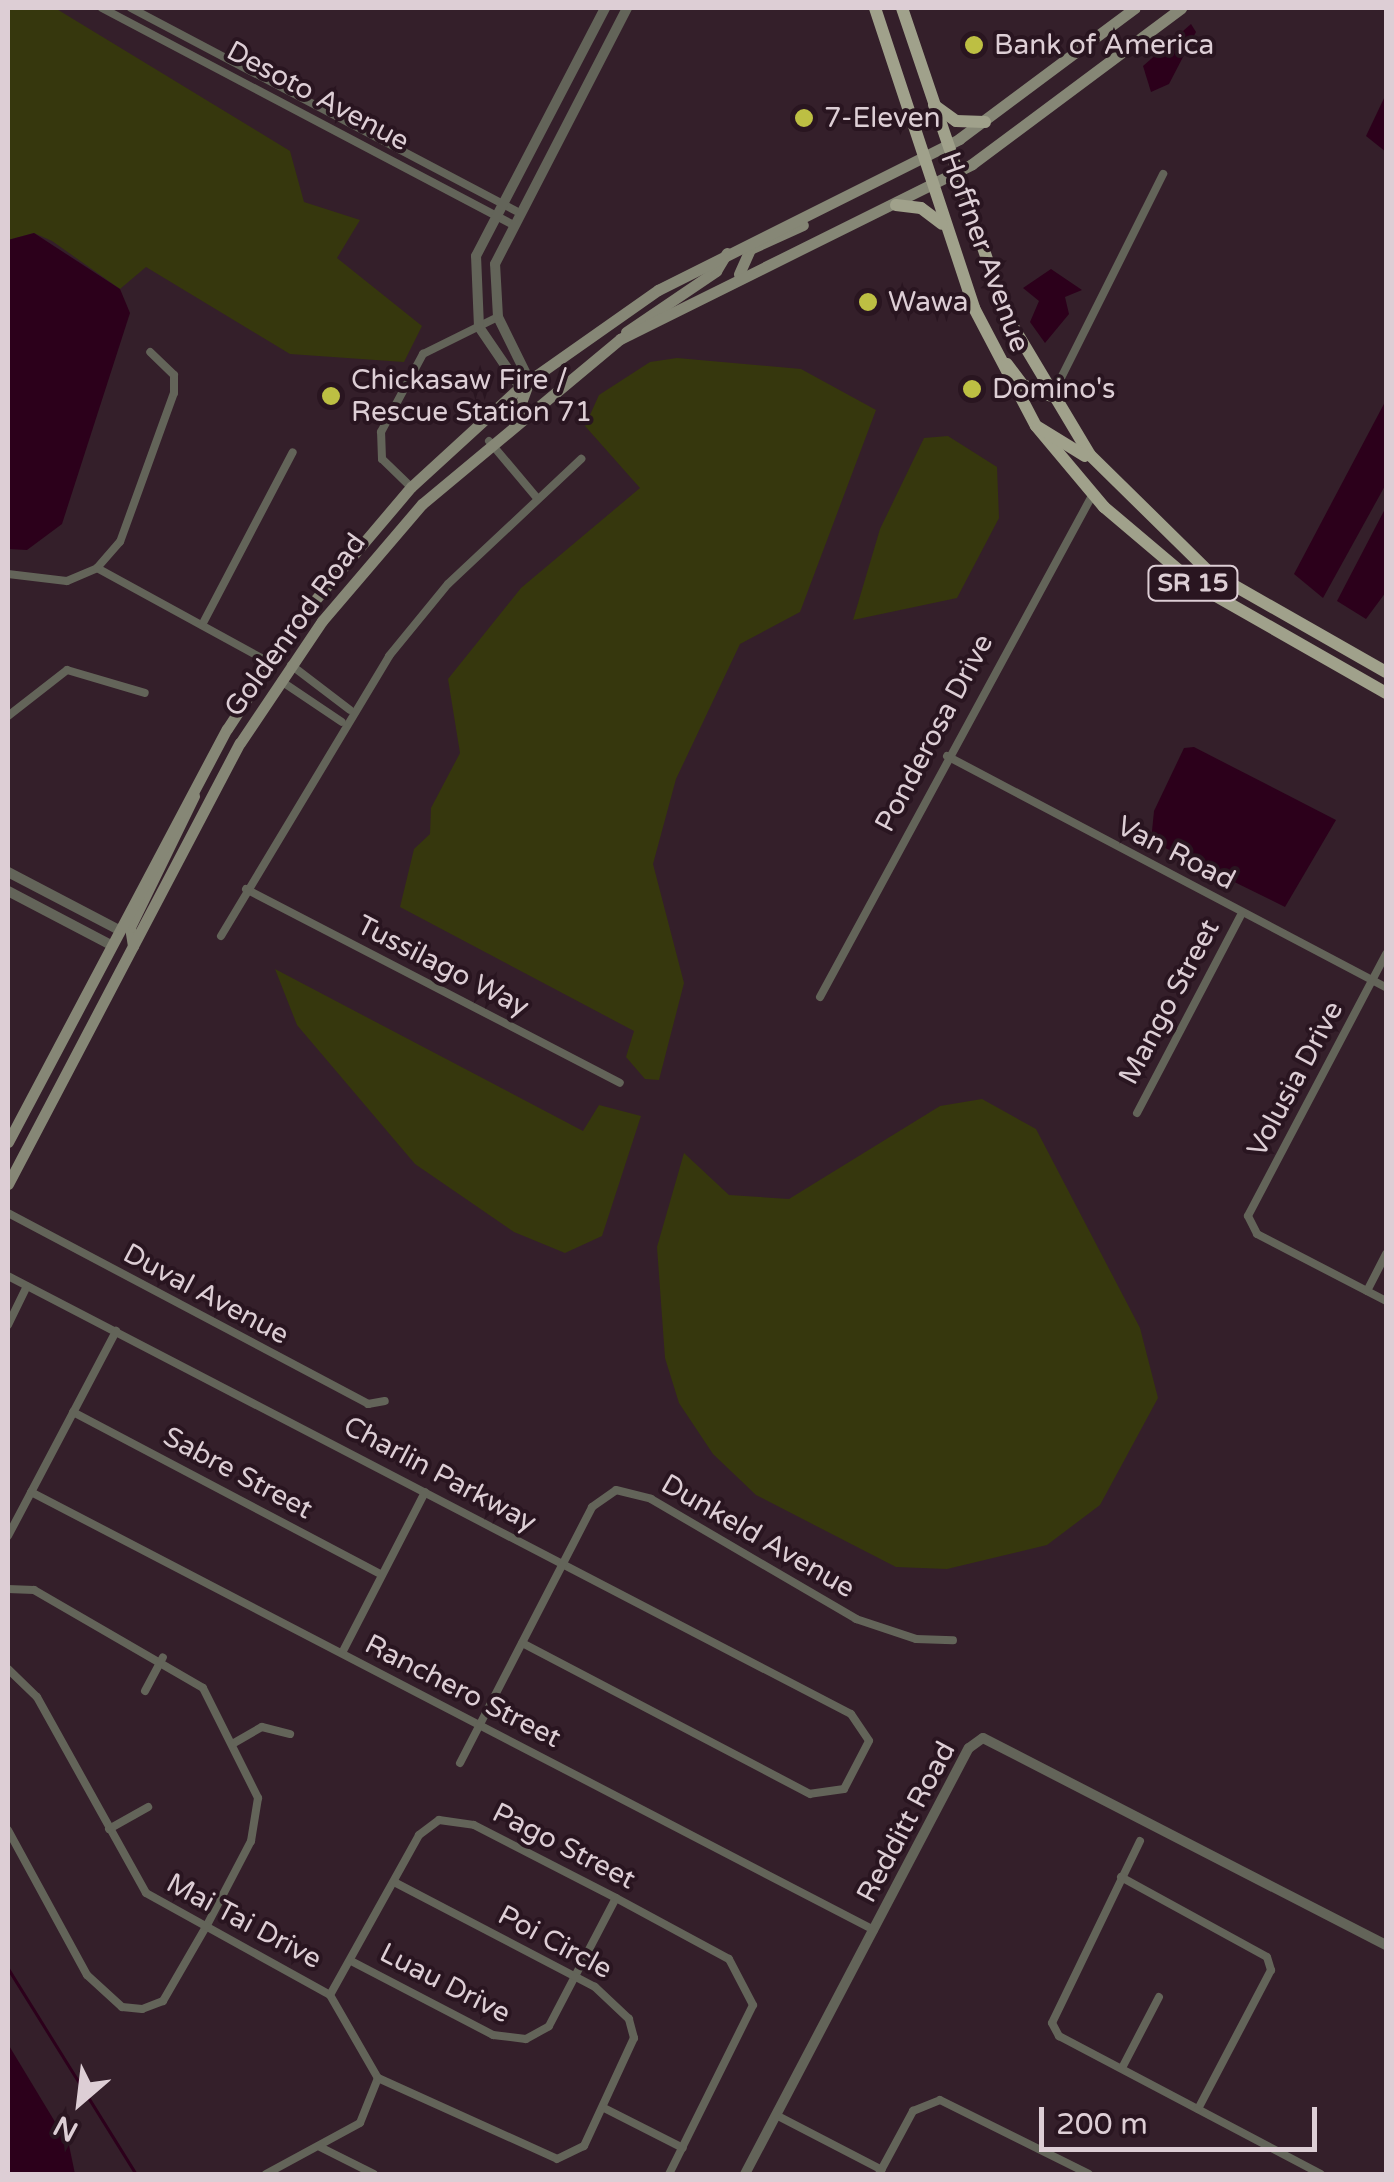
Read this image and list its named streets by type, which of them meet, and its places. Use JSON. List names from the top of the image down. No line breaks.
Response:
{"streets":{"main road":["Hoffner Avenue","SR 15","Goldenrod Road"],"street":["Desoto Avenue","Ponderosa Drive","Van Road","Tussilago Way","Mango Street","Volusia Drive","Duval Avenue","Sabre Street","Charlin Parkway","Dunkeld Avenue","Ranchero Street","Redditt Road","Pago Street","Mai Tai Drive","Poi Circle","Luau Drive"]},"crossings":[["Hoffner Avenue","Goldenrod Road"],["Hoffner Avenue","Ponderosa Drive"],["Ponderosa Drive","Van Road"],["Van Road","Mango Street"],["Van Road","Volusia Drive"],["Charlin Parkway","Dunkeld Avenue"],["Dunkeld Avenue","Ranchero Street"],["Ranchero Street","Redditt Road"],["Pago Street","Mai Tai Drive"],["Pago Street","Poi Circle"],["Pago Street","Luau Drive"],["Mai Tai Drive","Poi Circle"],["Poi Circle","Luau Drive"]],"places":["Bank of America","7-Eleven","Wawa","Domino's","Chickasaw Fire / Rescue Station 71"],"scale_bar":"200 m","north":"bottom left"}
